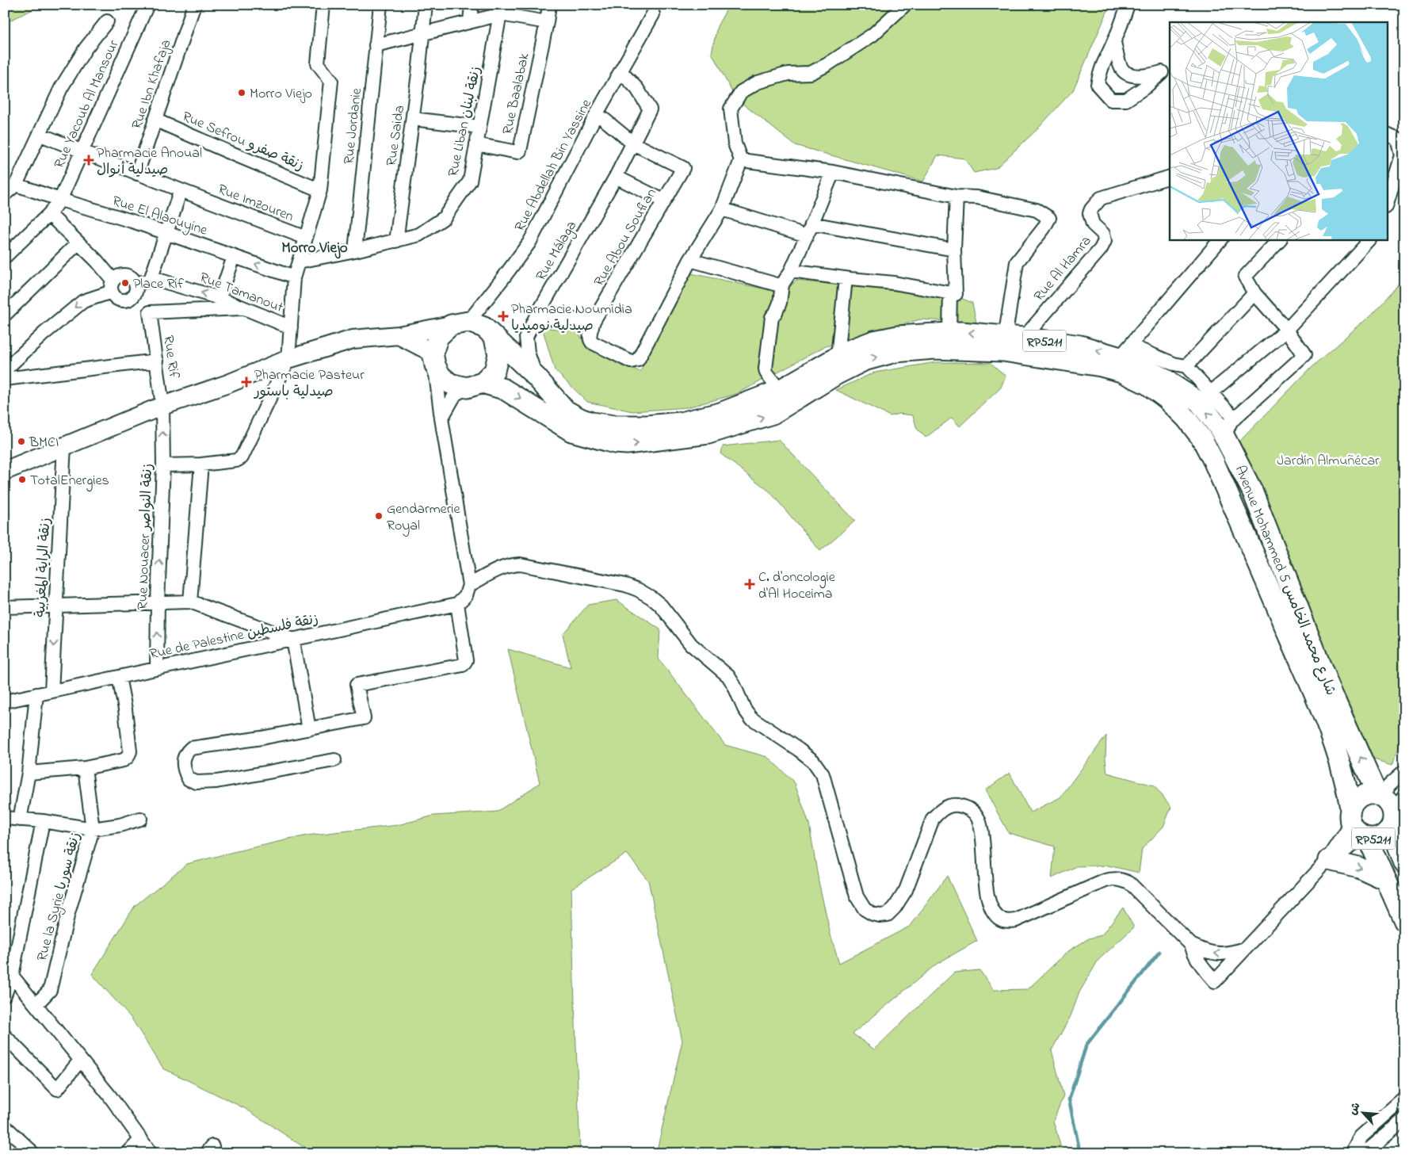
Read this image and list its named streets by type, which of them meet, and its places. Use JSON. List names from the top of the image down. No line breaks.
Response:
{"streets":{"main road":["RP5211","Avenue Mohammed 5 شارع محمد الخامس"],"street":["Rue Ibn Khafaja","Rue Baalabak","Rue Yacoub Al Mansour","Rue Liban زنقة لبنان","Rue Jordanie","Rue Saida","Rue Sefrou زنقة صفرو","Rue Abdellah Bin Yassine","Rue Imzouren","Rue El Alaouyine","Rue Abou Soufian","Rue Málaga","Rue Al Hamra","Rue Tamanout","Rue Rif","Rue Nouacer زنقة النواصر","زنقة الراية المغربية","Rue de Palestine زنقة فلسطين","Rue la Syrie زنقة سوريا"]},"crossings":[["Rue Ibn Khafaja","Rue Sefrou زنقة صفرو"],["Rue Ibn Khafaja","Rue Imzouren"],["Rue Baalabak","Rue Liban زنقة لبنان"],["Rue Yacoub Al Mansour","Rue Imzouren"],["Rue Yacoub Al Mansour","Rue El Alaouyine"],["Rue Liban زنقة لبنان","Rue Jordanie"],["Rue Liban زنقة لبنان","Rue Saida"],["Rue Abdellah Bin Yassine","Rue Málaga"],["Rue Abdellah Bin Yassine","Avenue Mohammed 5 شارع محمد الخامس"],["Rue Abou Soufian","Rue Málaga"],["Rue Málaga","Avenue Mohammed 5 شارع محمد الخامس"],["Rue Al Hamra","Avenue Mohammed 5 شارع محمد الخامس"],["RP5211","Avenue Mohammed 5 شارع محمد الخامس"],["Rue Rif","Rue Nouacer زنقة النواصر"],["Rue Nouacer زنقة النواصر","Rue de Palestine زنقة فلسطين"],["زنقة الراية المغربية","Rue de Palestine زنقة فلسطين"]],"one_way":["زنقة الراية المغربية"],"districts":["Morro Viejo"],"parks":["Jardín Almuñécar"],"places":{"other":["Morro Viejo","Place Rif","BMCI","TotalEnergies","Gendarmerie Royal"],"health":["Pharmacie Anoual صيدلية أنوال","Pharmacie Noumidia صيدلية نوميديا","Pharmacie Pasteur صيدلية باستور","C. d'oncologie d'Al Hoceima"]},"north":"top left"}
